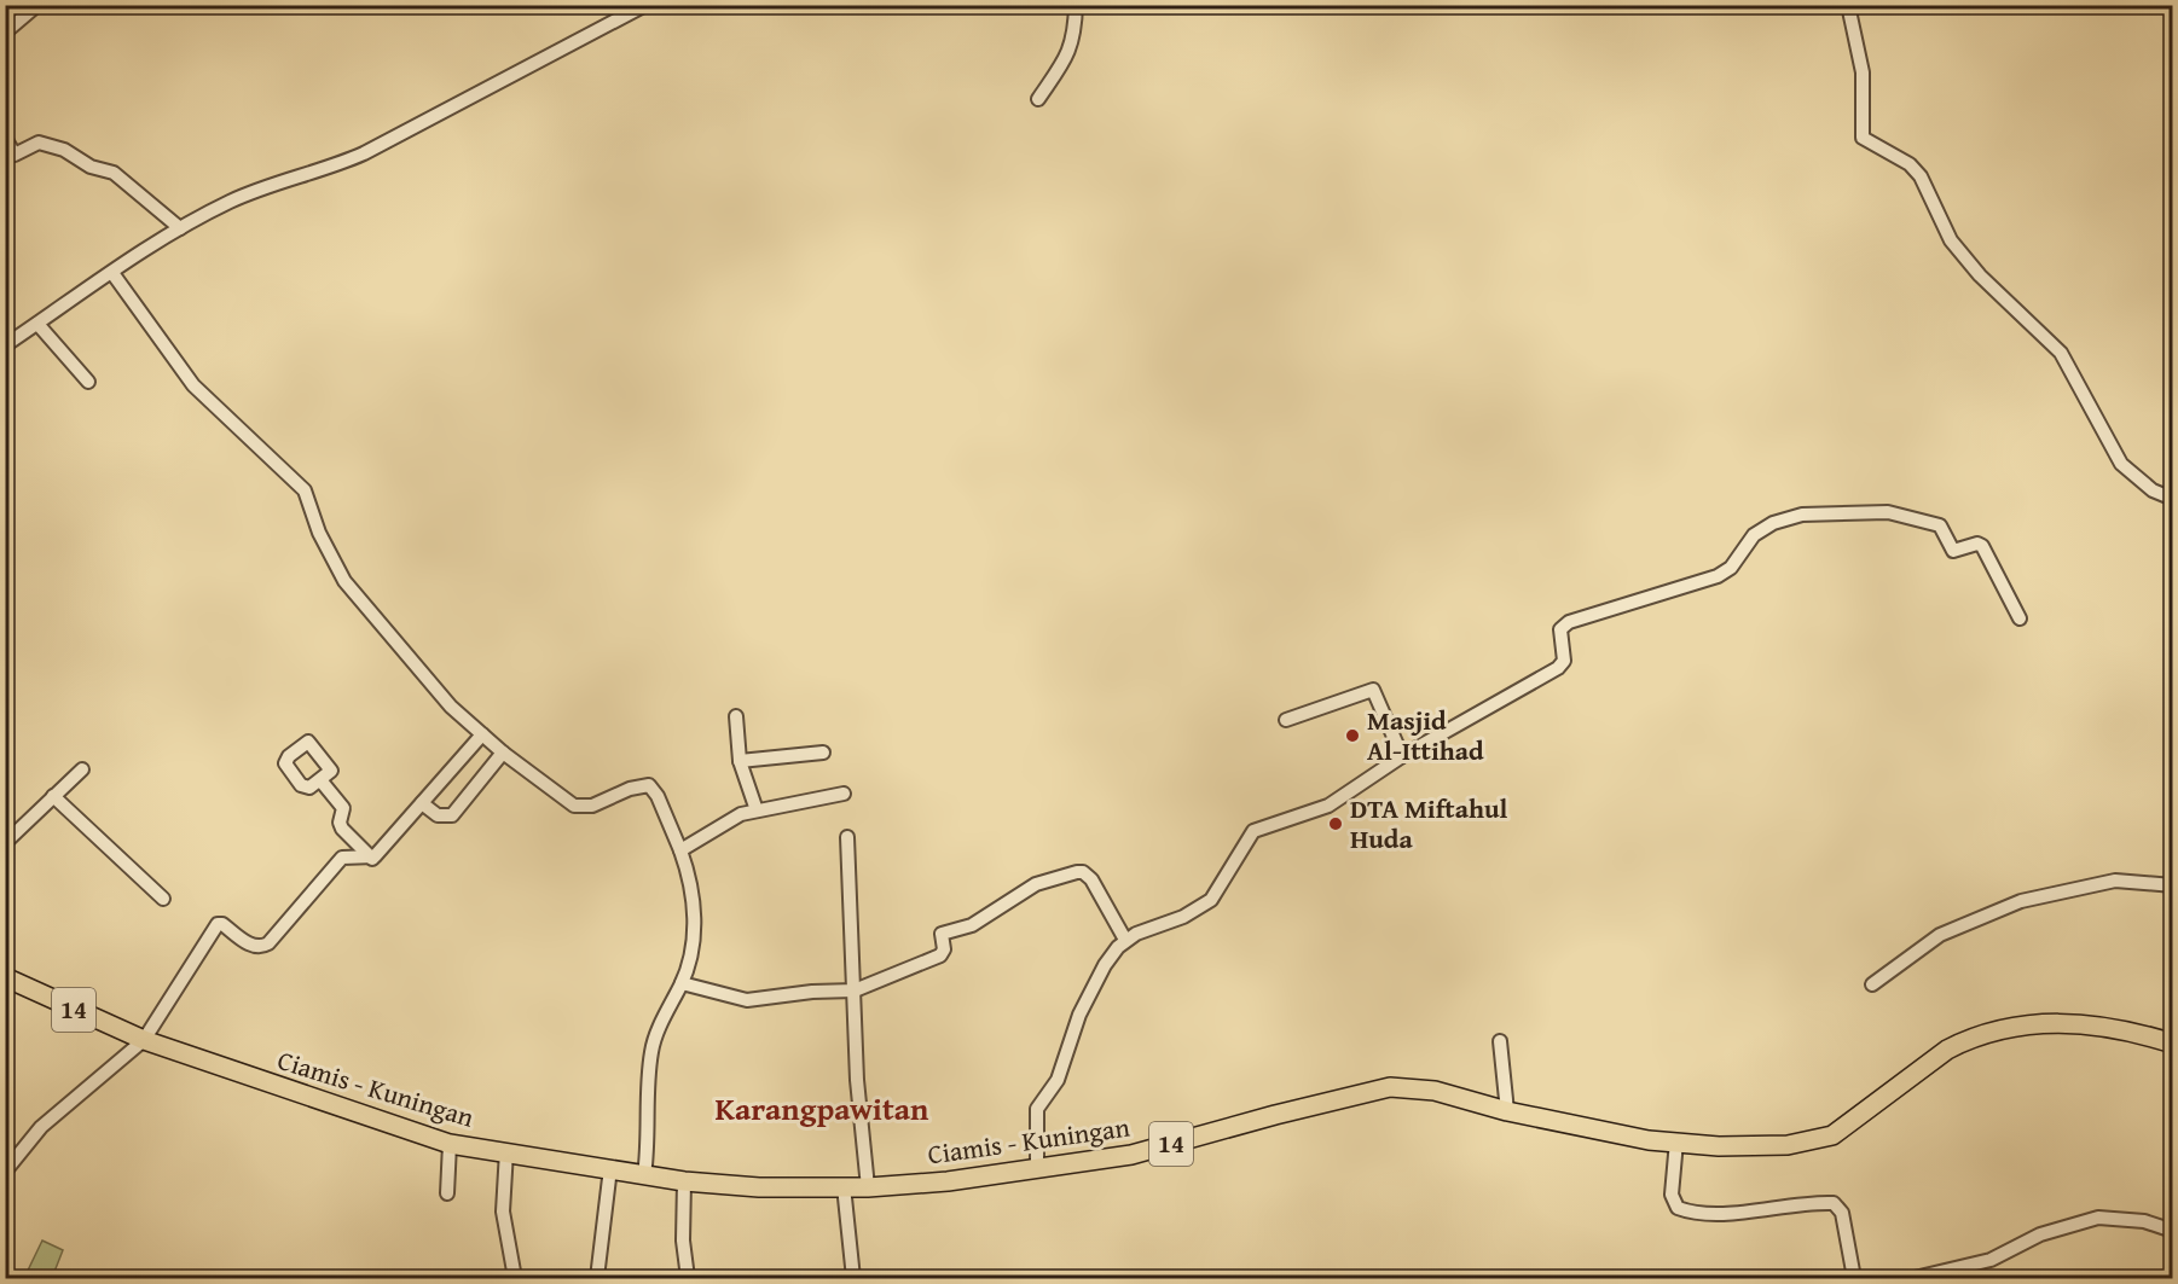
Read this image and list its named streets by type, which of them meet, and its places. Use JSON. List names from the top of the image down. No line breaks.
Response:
{"streets":{"highway":["14","Ciamis - Kuningan"]},"districts":["Karangpawitan"],"places":["Masjid Al-Ittihad","DTA Miftahul Huda"]}
